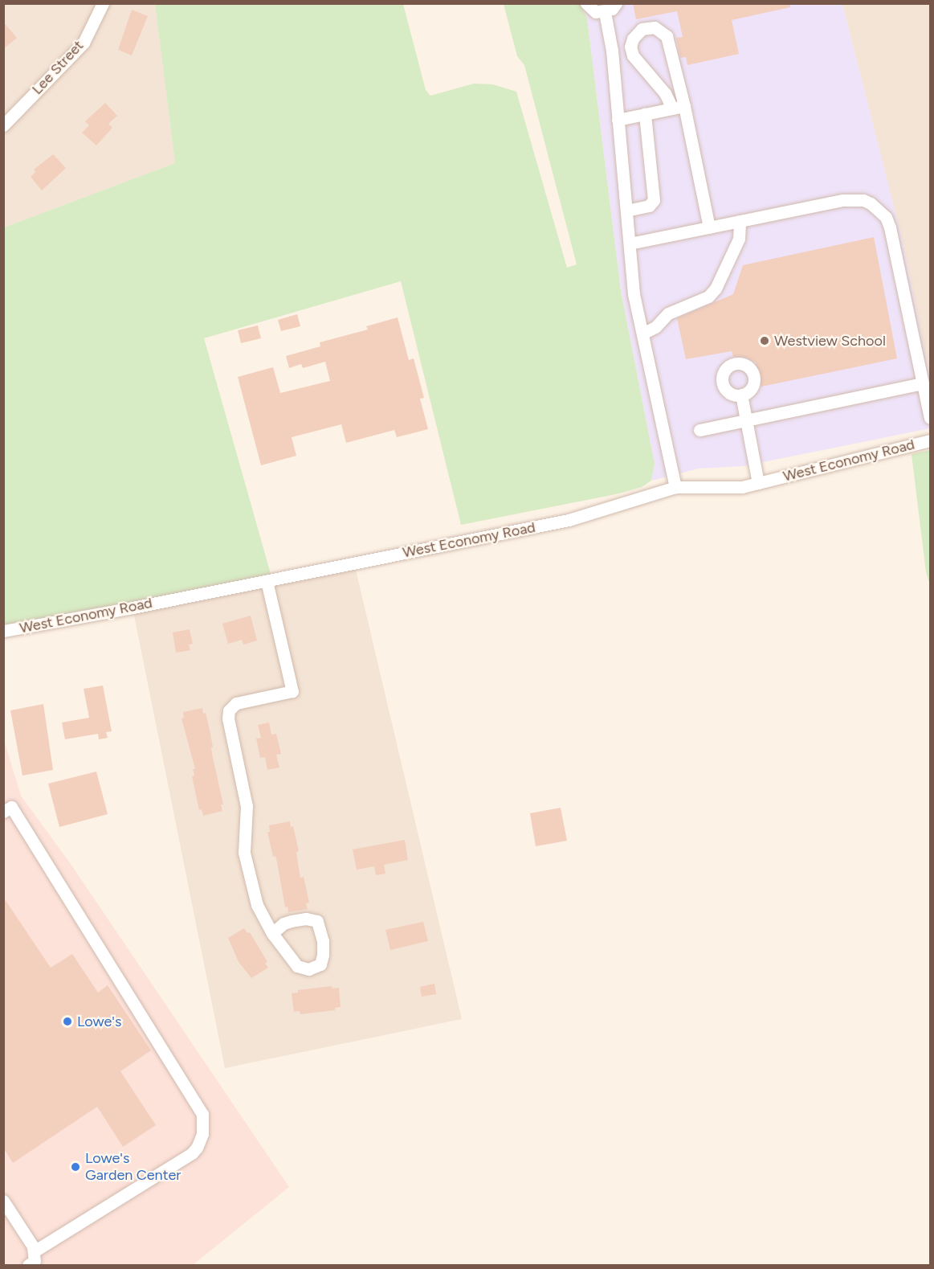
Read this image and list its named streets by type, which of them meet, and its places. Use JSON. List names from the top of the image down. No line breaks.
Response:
{"streets":{"street":["Lee Street","West Economy Road"]},"places":["Westview School","Lowe's","Lowe's Garden Center"]}
